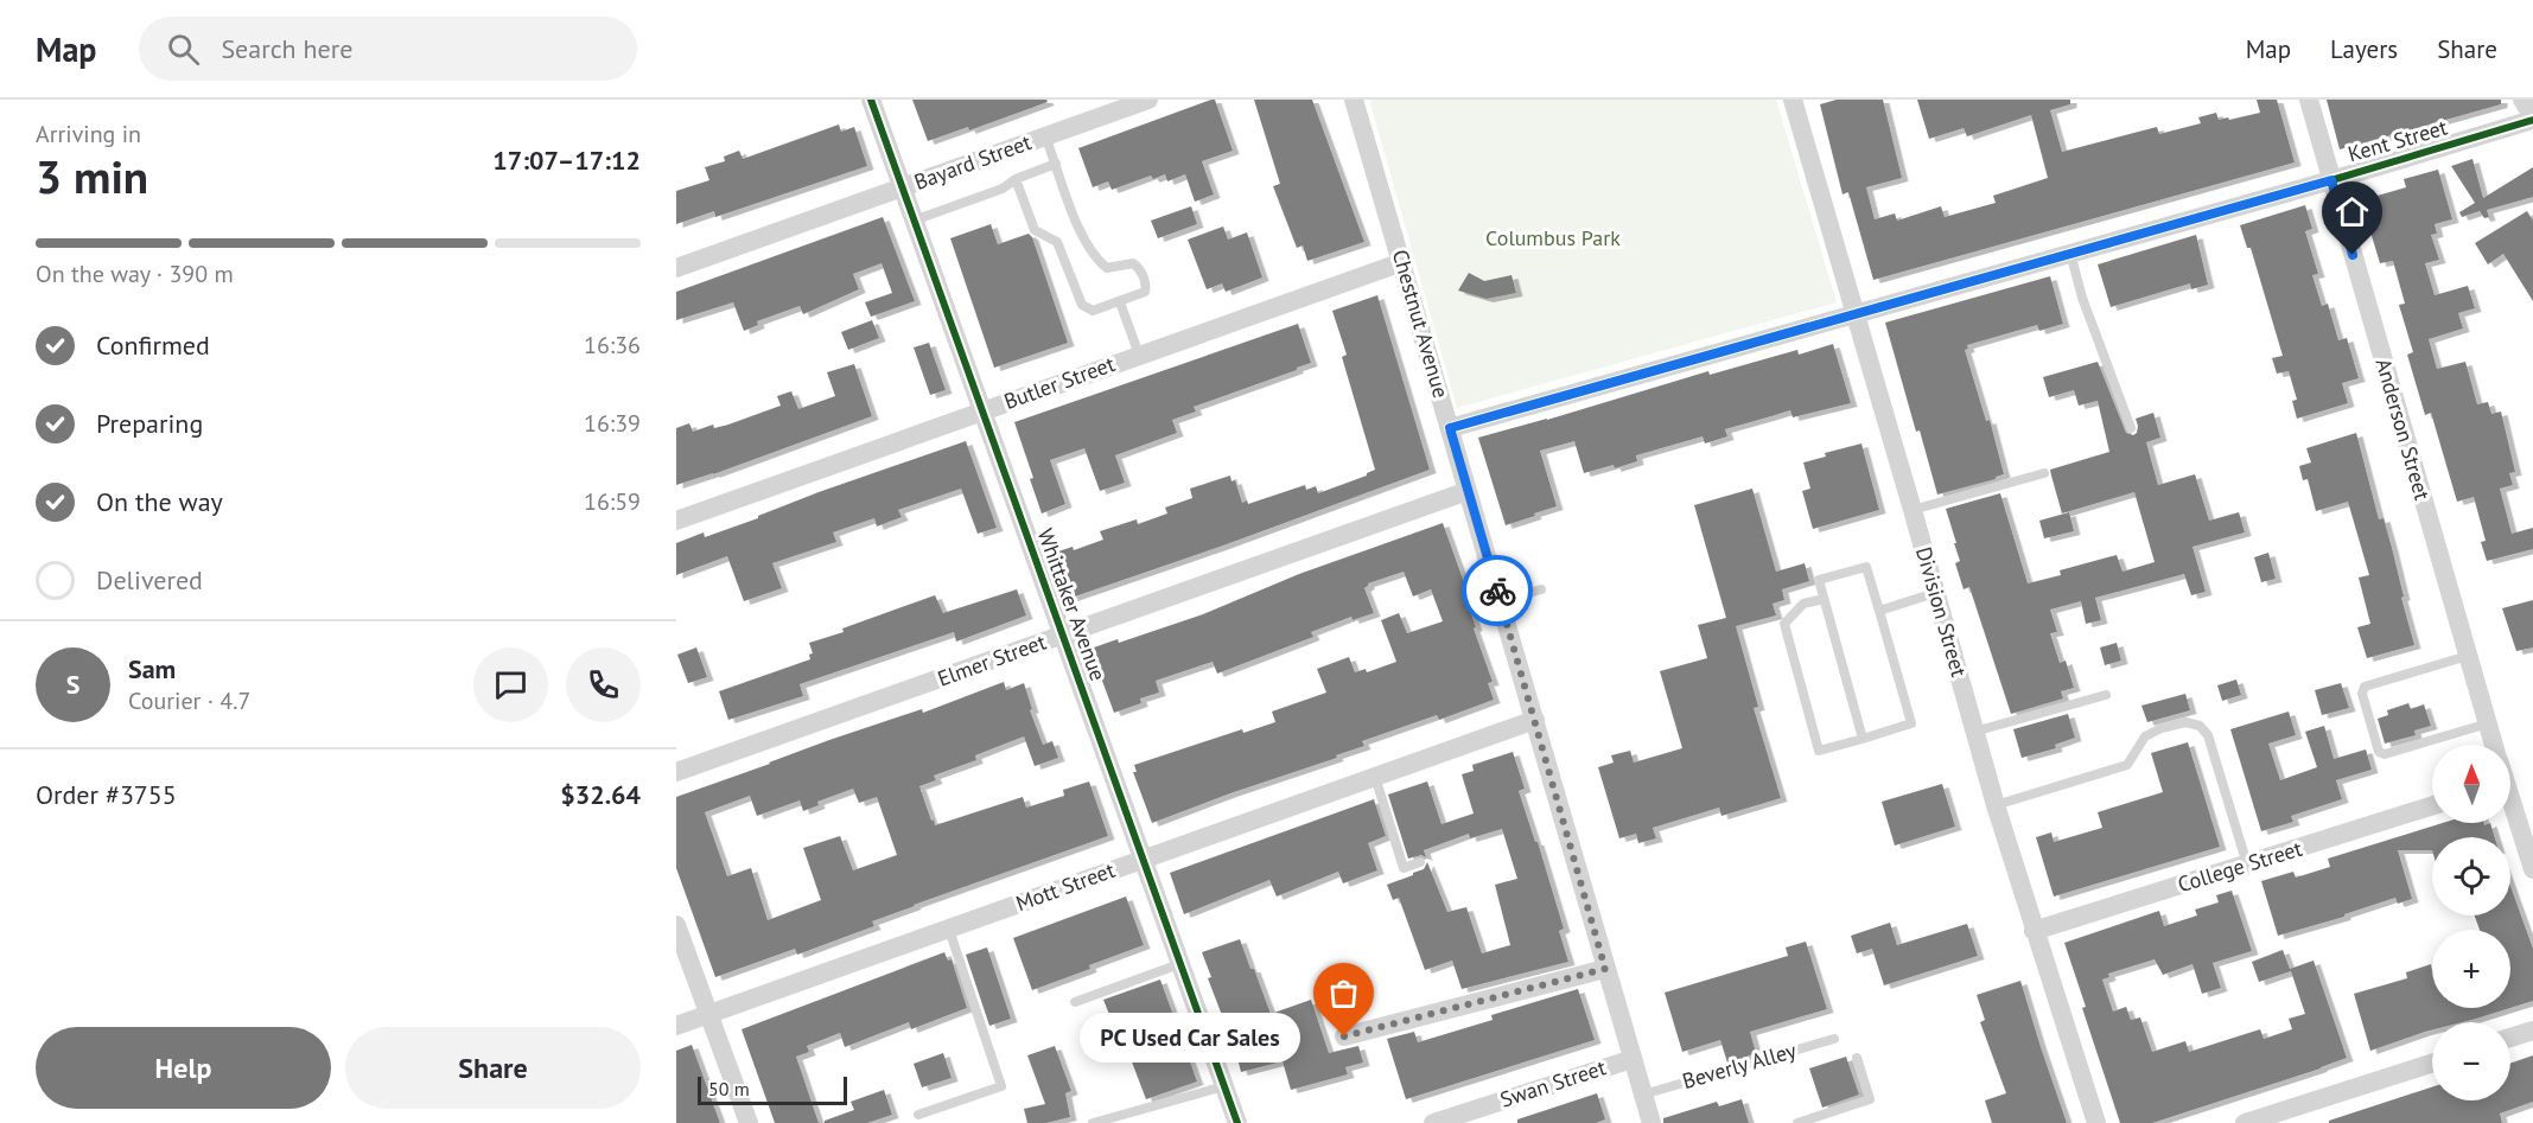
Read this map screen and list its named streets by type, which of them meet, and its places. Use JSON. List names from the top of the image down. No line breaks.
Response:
{"streets":{"street":["Kent Street","Bayard Street","Chestnut Avenue","Butler Street","Anderson Street","Whittaker Avenue","Division Street","Elmer Street","College Street","Mott Street","Swan Street"],"lane":["Beverly Alley"]},"crossings":[["Kent Street","Chestnut Avenue"],["Kent Street","Anderson Street"],["Kent Street","Division Street"],["Bayard Street","Whittaker Avenue"],["Chestnut Avenue","Butler Street"],["Chestnut Avenue","Elmer Street"],["Chestnut Avenue","Mott Street"],["Chestnut Avenue","Beverly Alley"],["Chestnut Avenue","Swan Street"],["Butler Street","Whittaker Avenue"],["Whittaker Avenue","Elmer Street"],["Whittaker Avenue","Mott Street"],["Division Street","College Street"]],"parks":["Columbus Park"],"places":["PC Used Car Sales"],"scale_bar":"50 m","north":"top","page":{"header":"Map","search":"Search here","nav":["Map","Layers","Share"],"heading":["3 min","Arriving in","17:07–17:12"],"panel":["Sam","Courier · 4.7","Order #3755","$32.64"],"bar":"On the way · 390 m","list":[["Confirmed","16:36"],["Preparing","16:39"],["On the way","16:59"],"Delivered"],"round":"S","map_buttons":["+","−"],"buttons":["Help","Share"],"bubble":"PC Used Car Sales","scale":"50 m"}}
